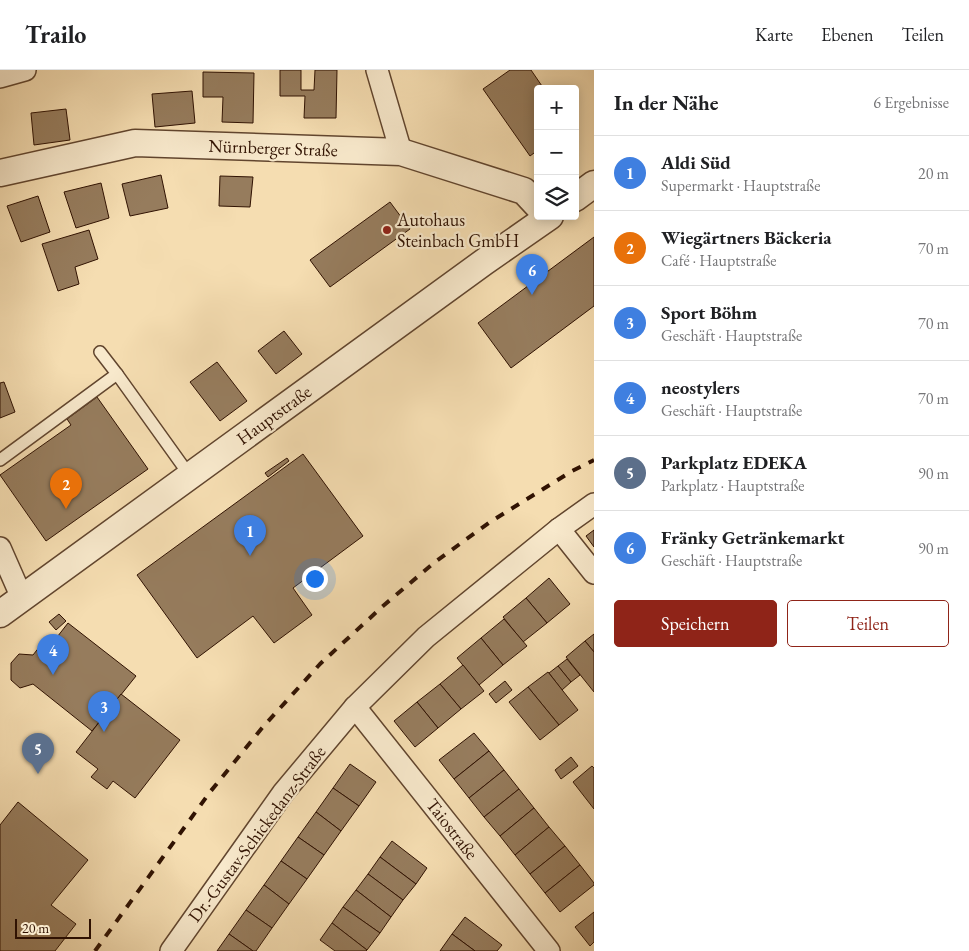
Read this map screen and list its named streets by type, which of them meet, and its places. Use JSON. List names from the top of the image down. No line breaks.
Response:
{"streets":{"street":["Nürnberger Straße","Hauptstraße","Taiostraße","Dr.-Gustav-Schickedanz-Straße"]},"crossings":[["Taiostraße","Dr.-Gustav-Schickedanz-Straße"]],"places":["Autohaus Steinbach GmbH"],"scale_bar":"20 m","page":{"header":"Trailo","nav":["Karte","Ebenen","Teilen"],"heading":["In der Nähe","6 Ergebnisse"],"map_buttons":["+","−"],"list":[{"mark":"1","name":"Aldi Süd","note":"Supermarkt · Hauptstraße","value":"20 m"},{"mark":"2","name":"Wiegärtners Bäckeria","note":"Café · Hauptstraße","value":"70 m"},{"mark":"3","name":"Sport Böhm","note":"Geschäft · Hauptstraße","value":"70 m"},{"mark":"4","name":"neostylers","note":"Geschäft · Hauptstraße","value":"70 m"},{"mark":"5","name":"Parkplatz EDEKA","note":"Parkplatz · Hauptstraße","value":"90 m"},{"mark":"6","name":"Fränky Getränkemarkt","note":"Geschäft · Hauptstraße","value":"90 m"}],"pins":["6","2","1","4","3","5"],"buttons":["Speichern","Teilen"],"scale":"20 m"}}
